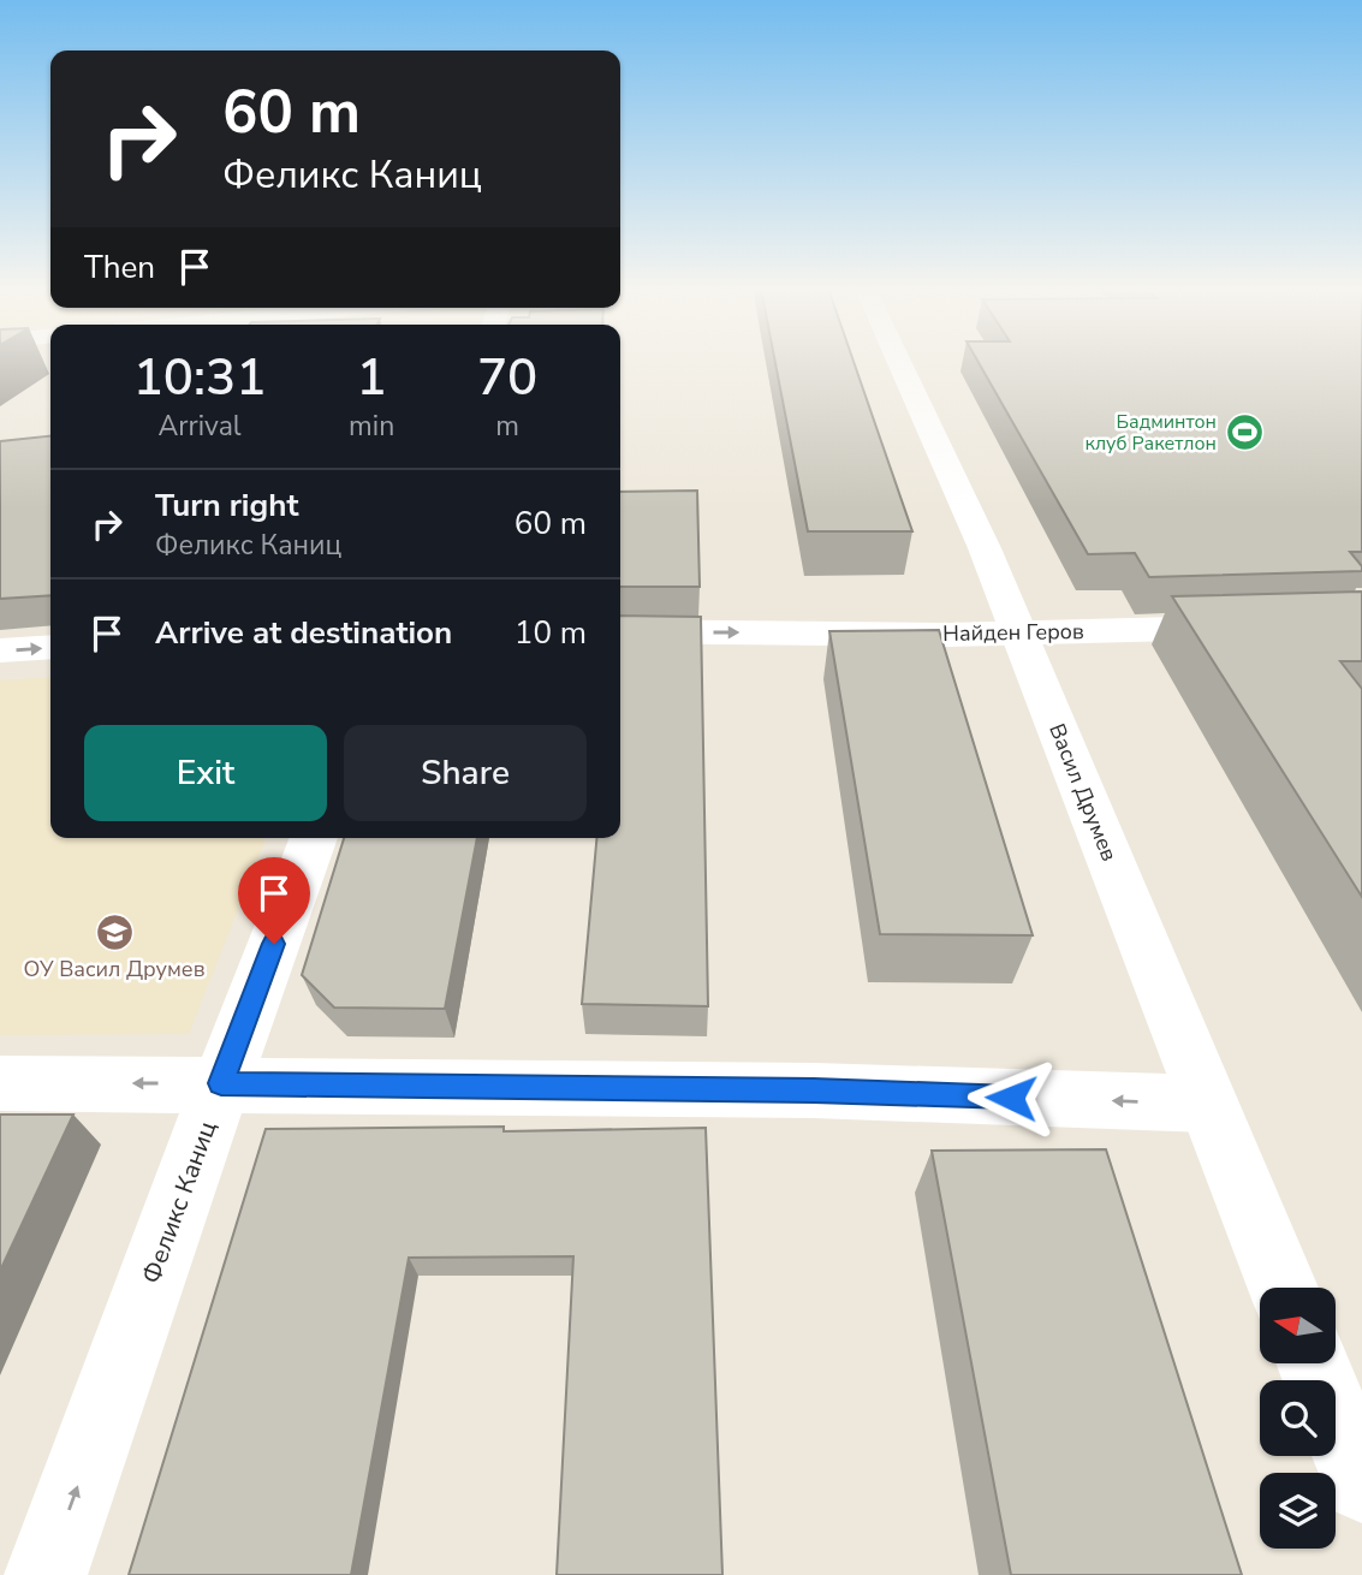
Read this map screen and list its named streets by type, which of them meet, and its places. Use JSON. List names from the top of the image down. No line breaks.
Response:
{"streets":{"street":["Найден Геров","Васил Друмев","Феликс Каниц"]},"crossings":[["Найден Геров","Васил Друмев"]],"one_way":["Найден Геров","Феликс Каниц"],"places":{"sports":["Бадминтон клуб Ракетлон"],"school or university":["ОУ Васил Друмев"]},"north":"left","page":{"turn":["60 m","Феликс Каниц"],"then":"Then","eta":["10:31","Arrival","1","min","70","m"],"list":[{"name":"Turn right","note":"Феликс Каниц","value":"60 m"},{"name":"Arrive at destination","value":"10 m"}],"buttons":["Exit","Share"]}}
